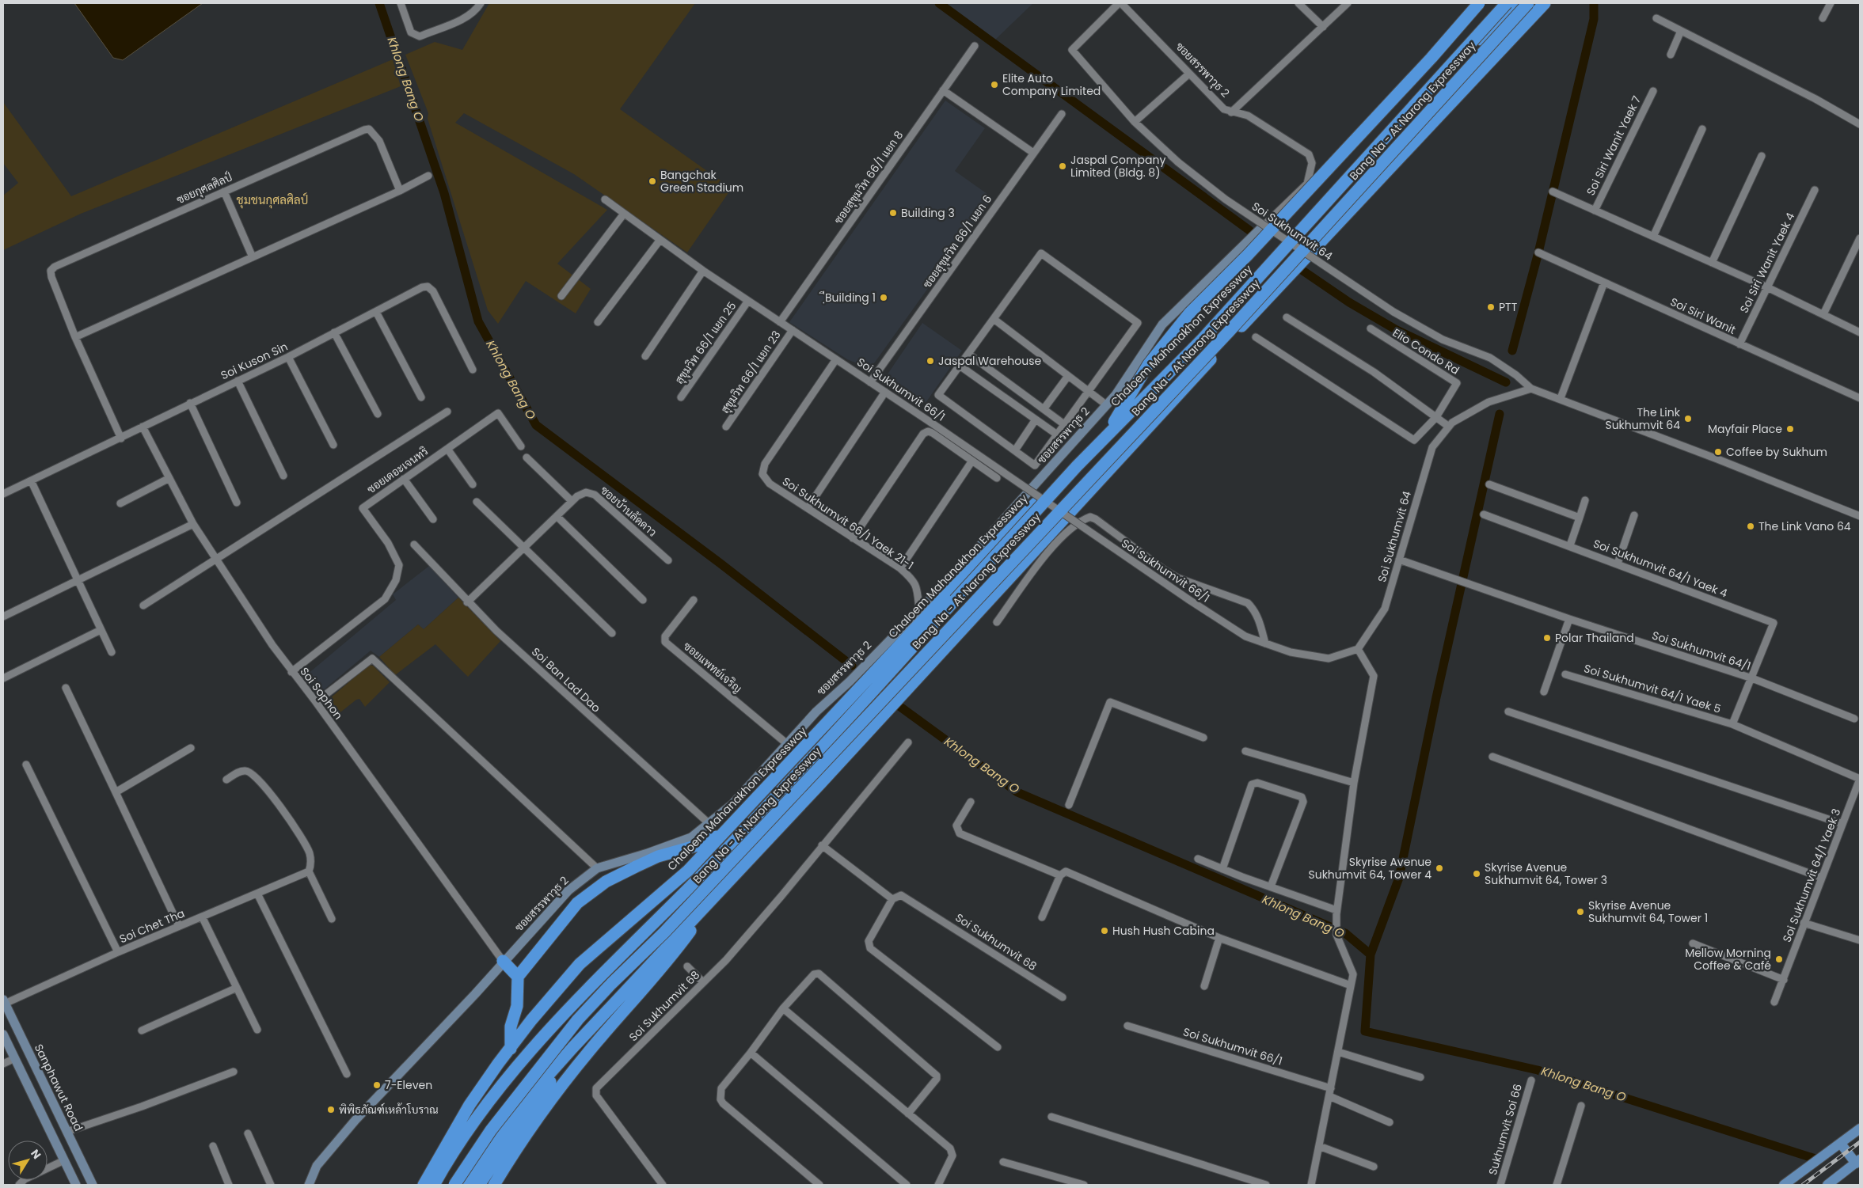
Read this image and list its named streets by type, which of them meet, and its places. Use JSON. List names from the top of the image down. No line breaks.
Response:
{"streets":{"highway":["Bang Na - At Narong Expressway","Chaloem Mahanakhon Expressway"],"street":["ซอยสรรพาวุธ 2","Soi Siri Wanit Yaek 7","ซอยสุขุมวิท 66/1 แยก 8","ซอยกุศลศิลป์","Soi Sukhumvit 64","ซอยสุขุมวิท 66/1 แยก 6","Soi Siri Wanit Yaek 4","Soi Siri Wanit","สุขุมวิท 66/1 แยก 25","Elio Condo Rd","Soi Kuson Sin","สุขุมวิท 66/1 แยก 23","Soi Sukhumvit 66/1","ซอยเดอะเจนทริ","ซอยบ้านลัดดาว","Soi Sukhumvit 66/1 Yaek 21-1","Soi Sukhumvit 64/1 Yaek 4","Soi Sukhumvit 64/1","ซอยแพทย์เจริญ","Soi Ban Lad Dao","Soi Sukhumvit 64/1 Yaek 5","Soi Sophon","Soi Sukhumvit 64/1 Yaek 3","Soi Chet Tha","Soi Sukhumvit 68","Sanphawut Road","Sukhumvit Soi 66"]},"crossings":[["ซอยสรรพาวุธ 2","Soi Sukhumvit 64"],["ซอยสรรพาวุธ 2","Soi Sukhumvit 66/1 Yaek 21-1"],["ซอยสรรพาวุธ 2","ซอยแพทย์เจริญ"],["ซอยสรรพาวุธ 2","Soi Ban Lad Dao"],["ซอยสรรพาวุธ 2","Soi Sophon"],["ซอยสุขุมวิท 66/1 แยก 8","Soi Sukhumvit 66/1"],["ซอยกุศลศิลป์","Soi Kuson Sin"],["Soi Sukhumvit 64","Soi Sukhumvit 66/1"],["Soi Sukhumvit 64","Soi Sukhumvit 64/1"],["ซอยสุขุมวิท 66/1 แยก 6","Soi Sukhumvit 66/1"],["Soi Siri Wanit Yaek 4","Soi Siri Wanit"],["สุขุมวิท 66/1 แยก 25","Soi Sukhumvit 66/1"],["Soi Kuson Sin","Soi Sophon"],["สุขุมวิท 66/1 แยก 23","Soi Sukhumvit 66/1"],["Soi Sukhumvit 66/1","Soi Sukhumvit 66/1 Yaek 21-1"],["ซอยเดอะเจนทริ","Soi Sophon"],["ซอยบ้านลัดดาว","Soi Ban Lad Dao"],["Soi Sukhumvit 64/1 Yaek 4","Soi Sukhumvit 64/1"],["Soi Sukhumvit 64/1","Soi Sukhumvit 64/1 Yaek 5"],["Soi Chet Tha","Sanphawut Road"]],"districts":["ชุมชนกุศลศิลป์"],"water":["Khlong Bang O"],"places":["Elite Auto Company Limited","Jaspal Company Limited (Bldg. 8)","Bangchak Green Stadium","Building 3","ฺีBuilding 1","PTT","Jaspal Warehouse","The Link Sukhumvit 64","Mayfair Place","Coffee by Sukhum","The Link Vano 64","Polar Thailand","Skyrise Avenue Sukhumvit 64, Tower 4","Skyrise Avenue Sukhumvit 64, Tower 3","Skyrise Avenue Sukhumvit 64, Tower 1","Hush Hush Cabina","Mellow Morning Coffee & Café","7-Eleven","พิพิธภัณฑ์เหล้าโบราณ"],"north":"top right"}
